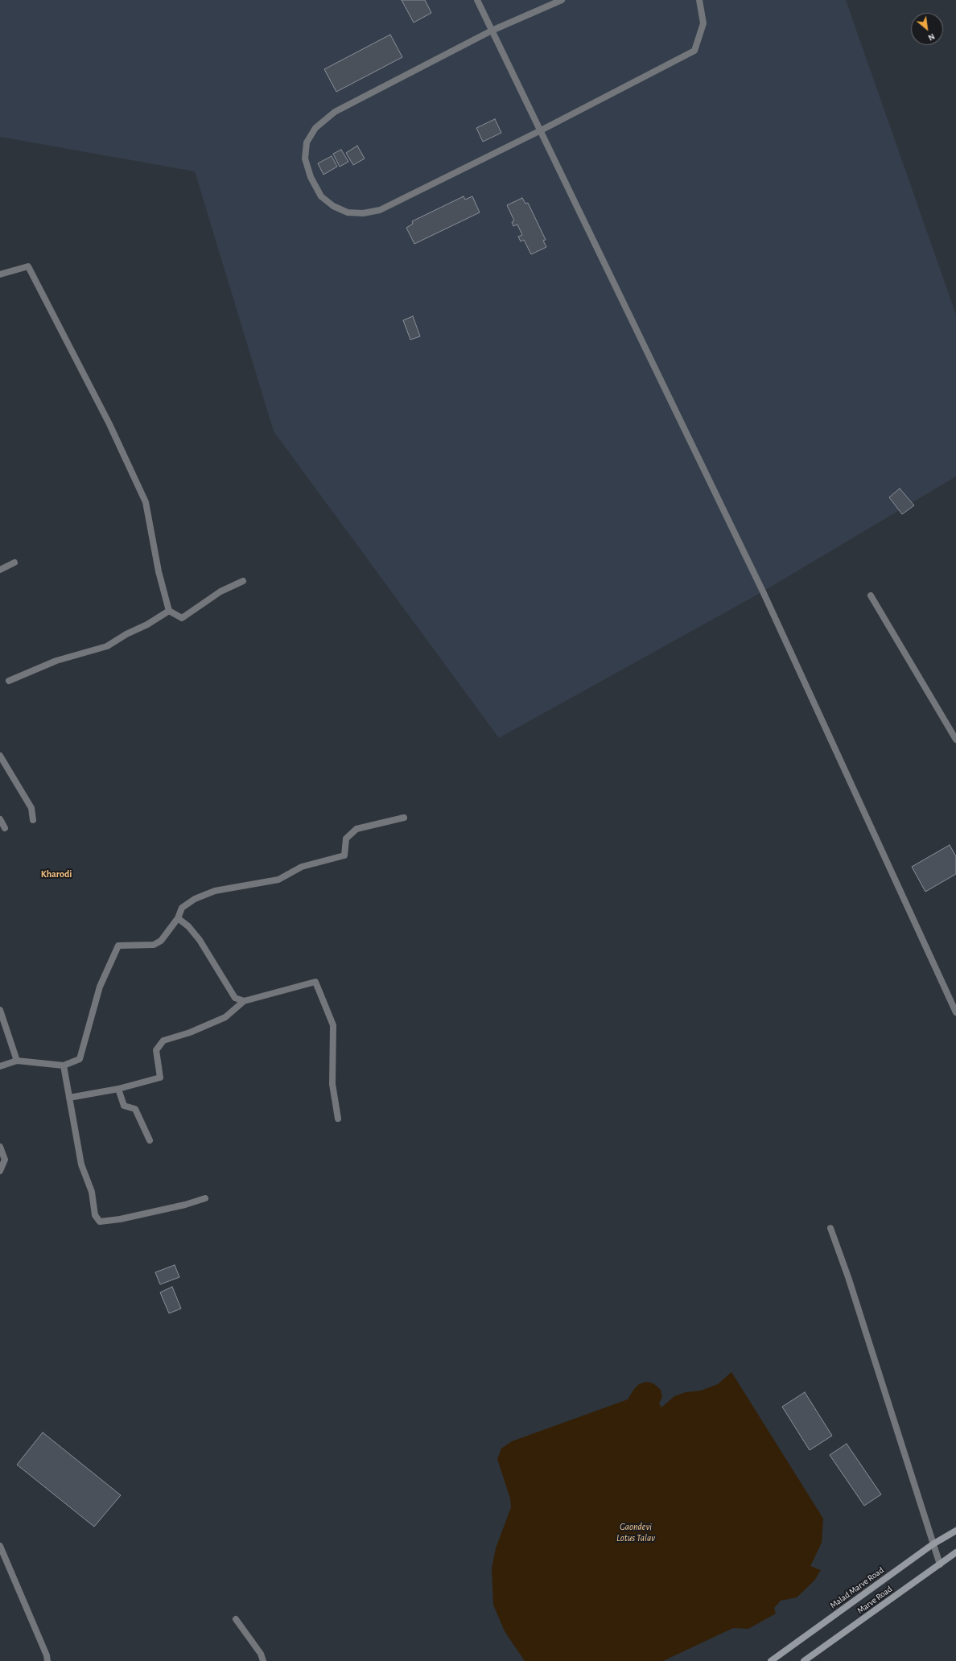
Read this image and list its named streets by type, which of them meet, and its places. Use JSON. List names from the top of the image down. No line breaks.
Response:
{"streets":{"main road":["Malad Marve Road","Marve Road"]},"districts":["Kharodi"],"water":["Gaondevi Lotus Talav"],"north":"bottom right"}
